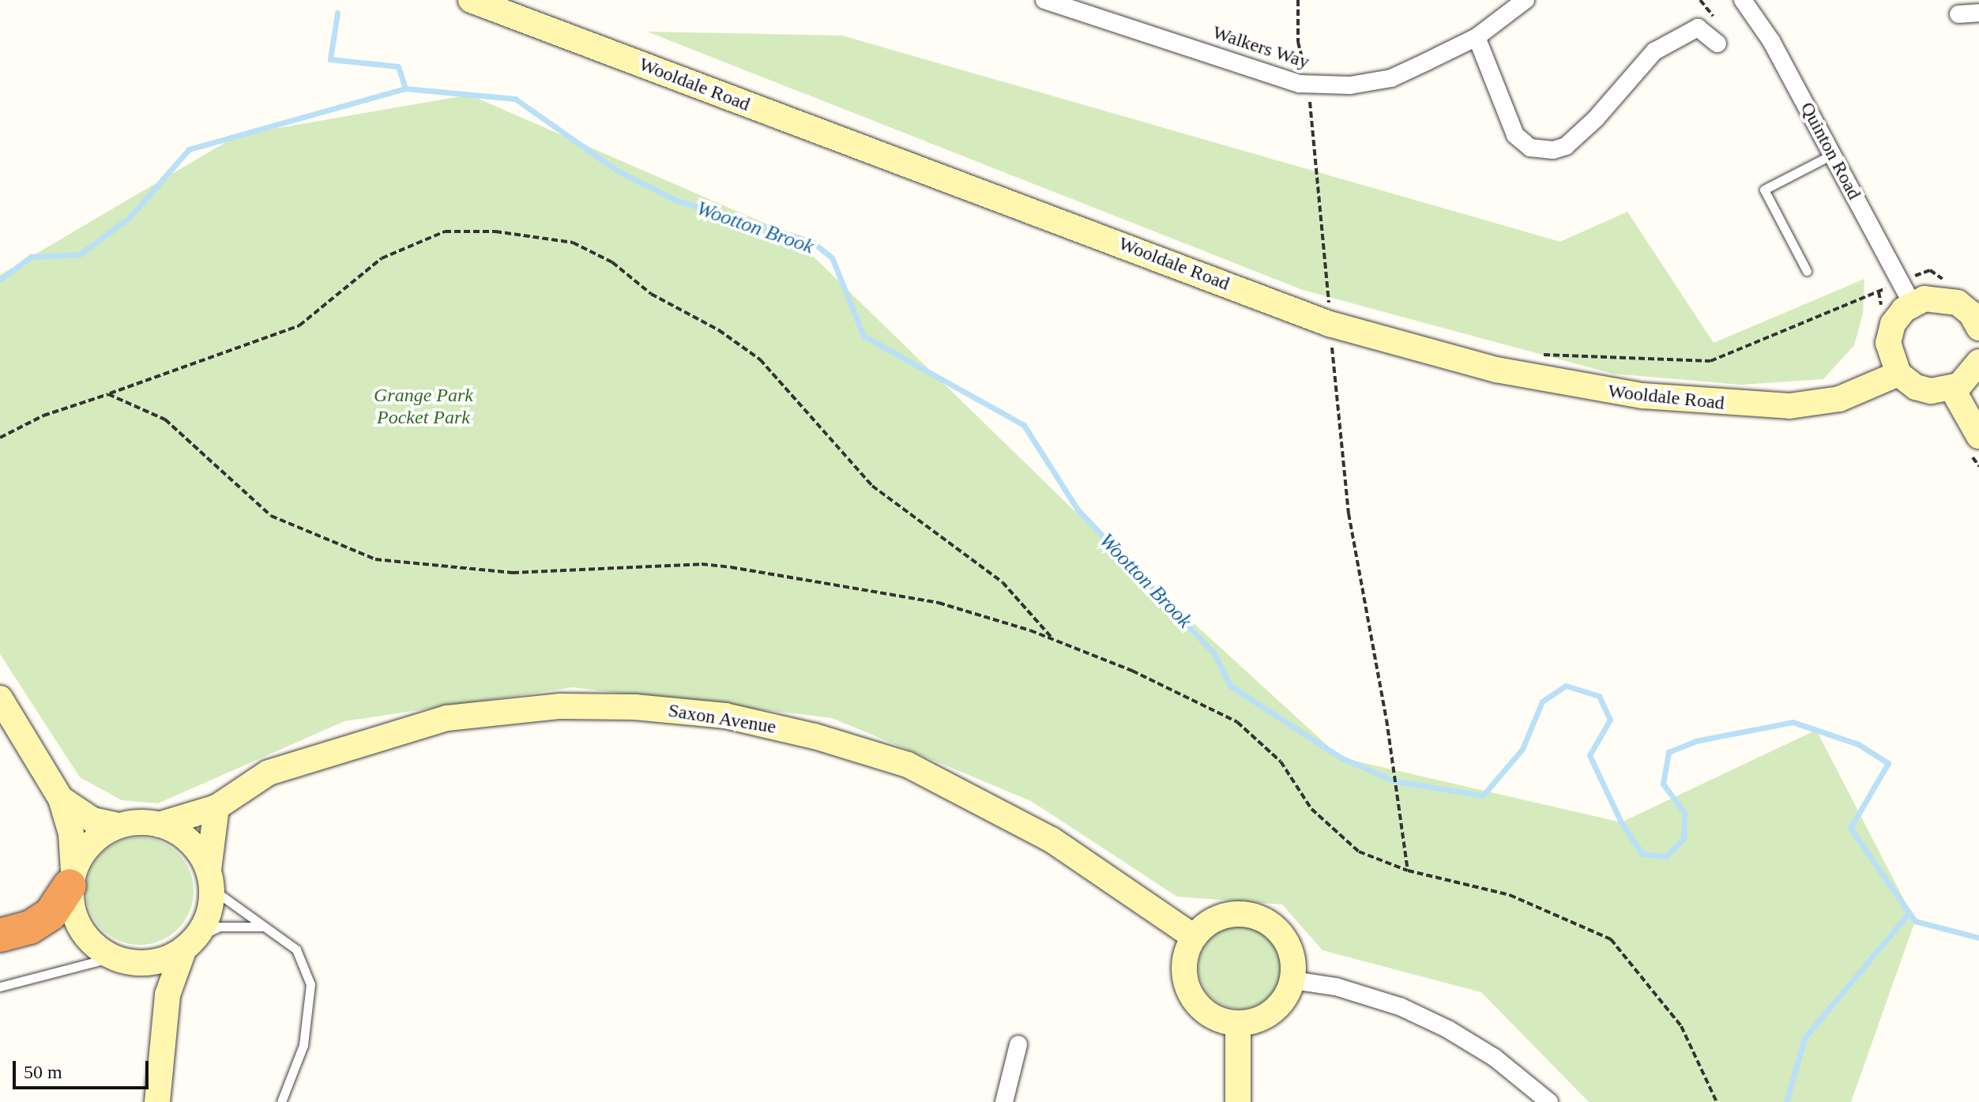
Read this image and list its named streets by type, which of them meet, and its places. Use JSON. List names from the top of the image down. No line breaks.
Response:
{"streets":{"street":["Walkers Way","Wooldale Road","Quinton Road","Saxon Avenue"]},"water":["Wootton Brook"],"parks":["Grange Park Pocket Park"],"scale_bar":"50 m"}
